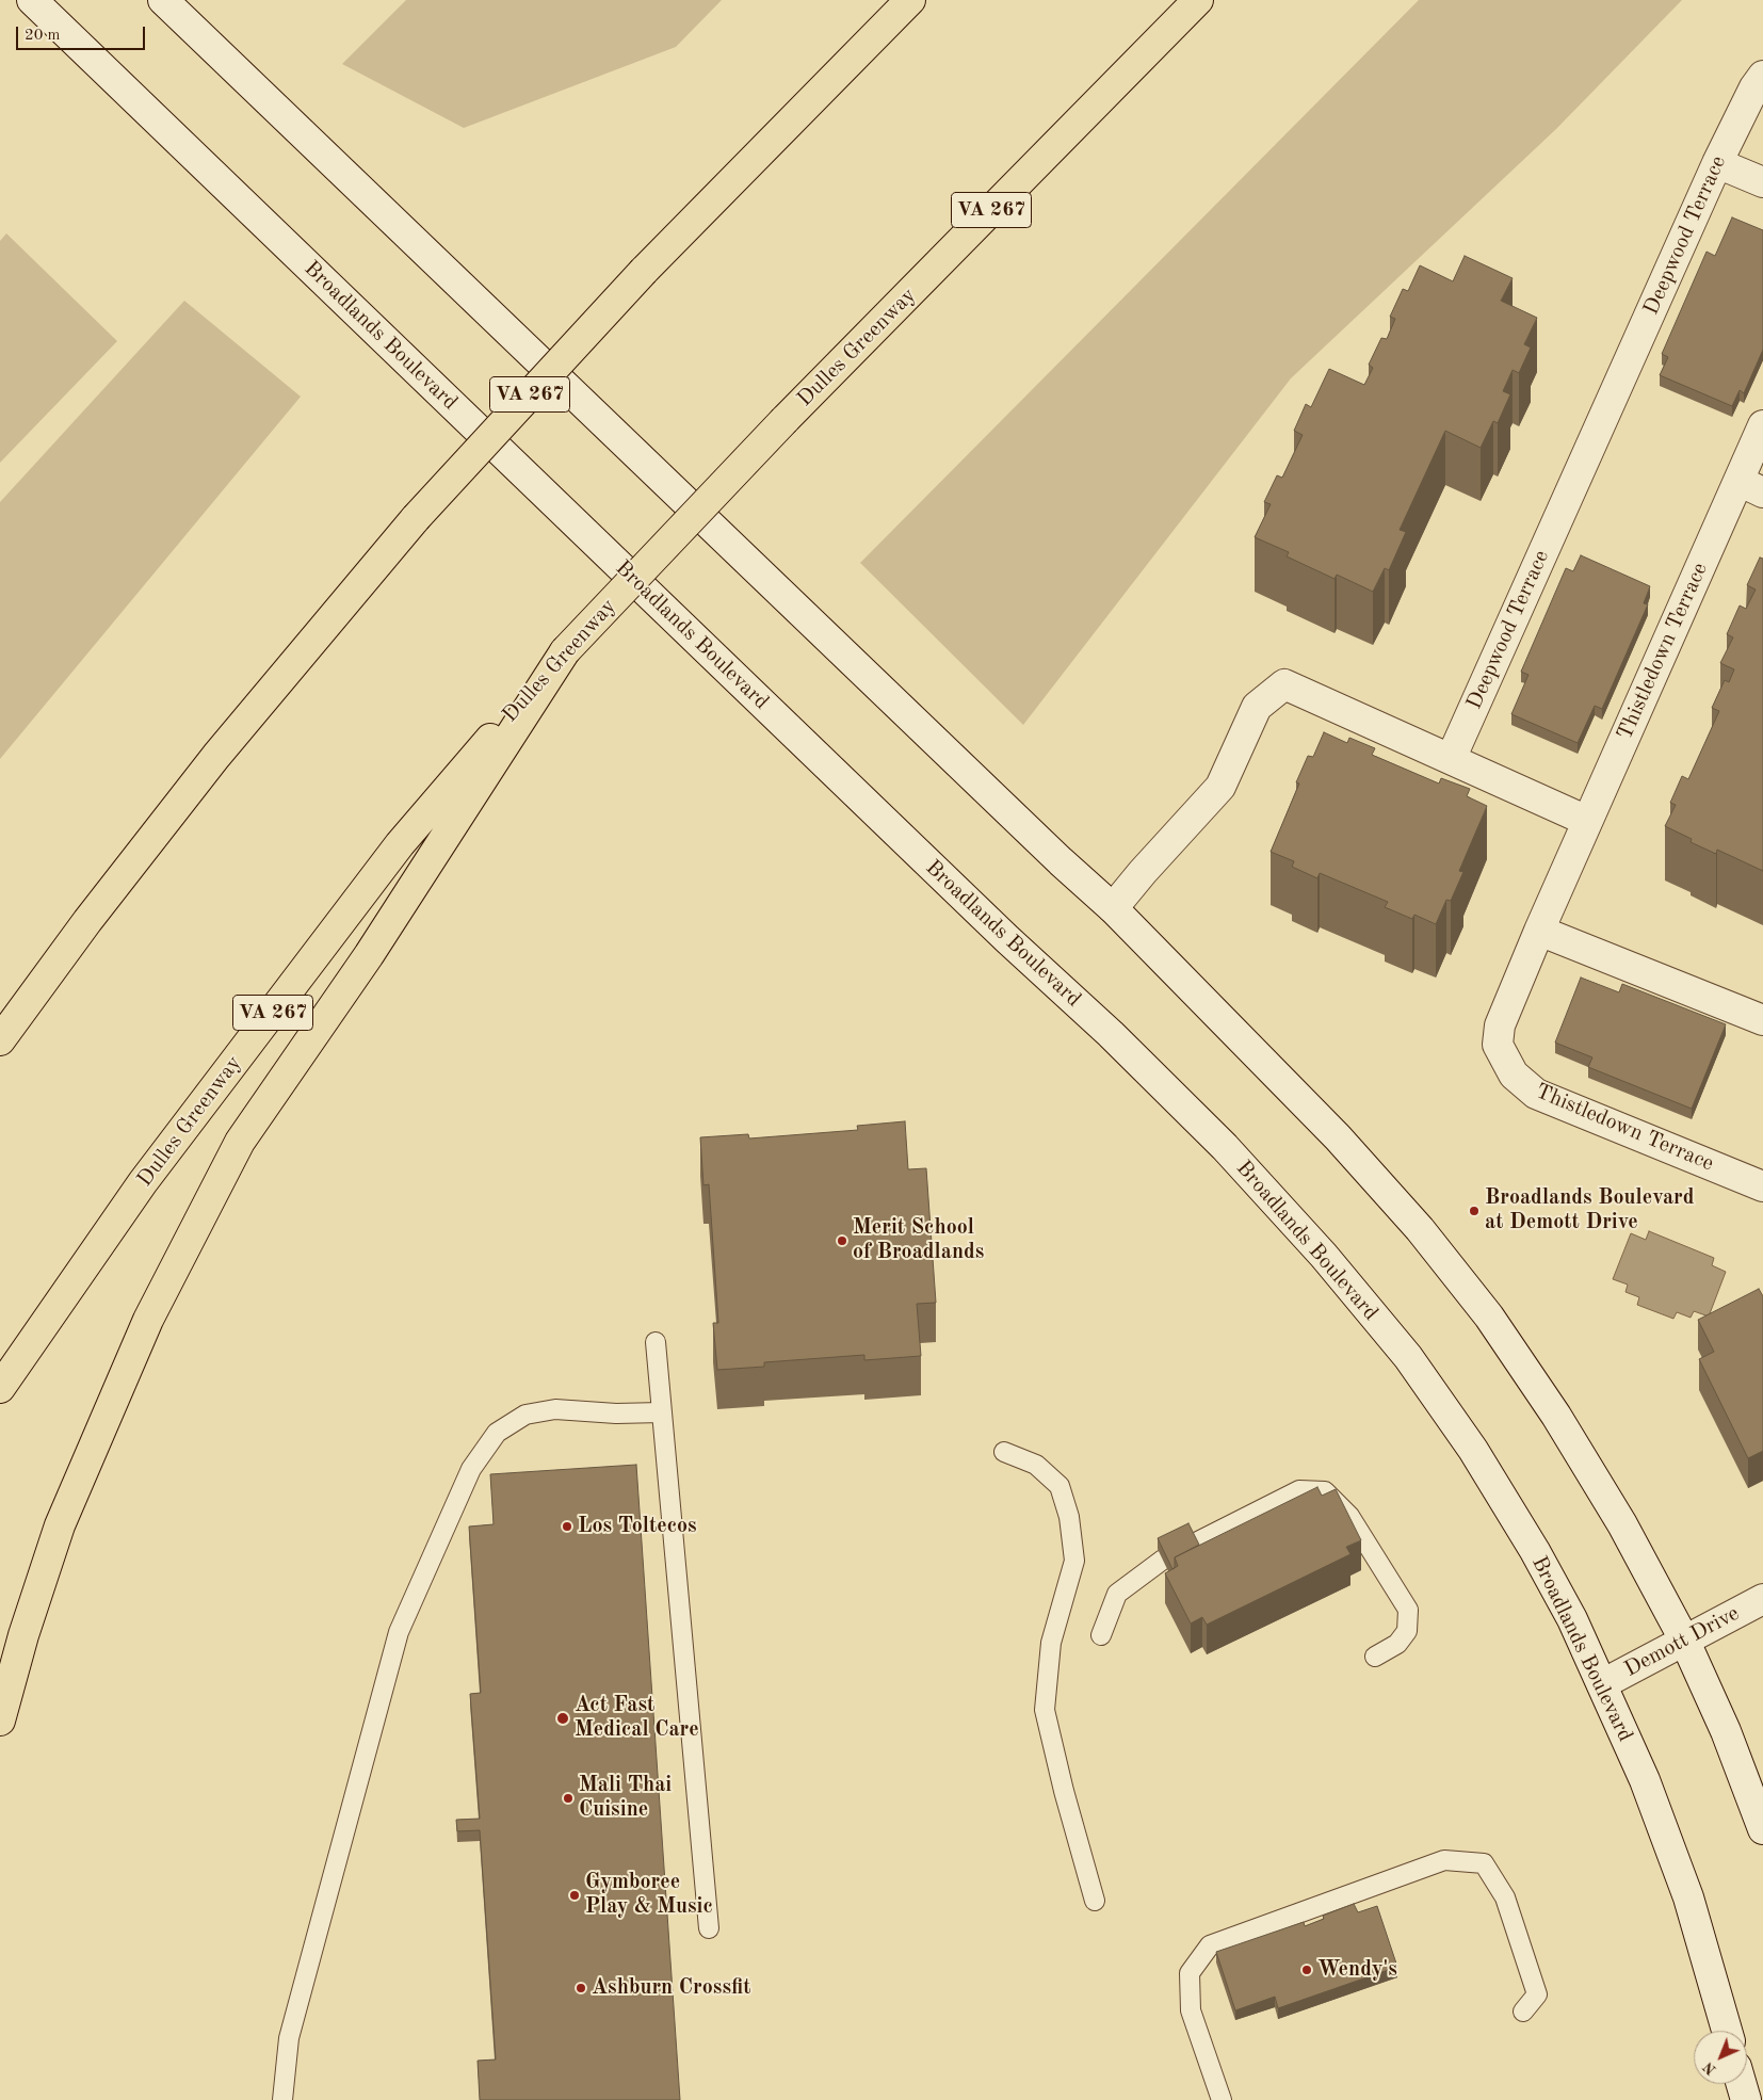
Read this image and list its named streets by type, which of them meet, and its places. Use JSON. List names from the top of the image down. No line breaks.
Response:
{"streets":{"highway":["VA 267","Dulles Greenway"],"main road":["Deepwood Terrace","Broadlands Boulevard","Thistledown Terrace","Demott Drive"]},"crossings":[["Broadlands Boulevard","Demott Drive"]],"places":["Broadlands Boulevard at Demott Drive","Merit School of Broadlands","Los Toltecos","Act Fast Medical Care","Mali Thai Cuisine","Gymboree Play & Music","Wendy's","Ashburn Crossfit"],"scale_bar":"20 m","north":"bottom left"}
